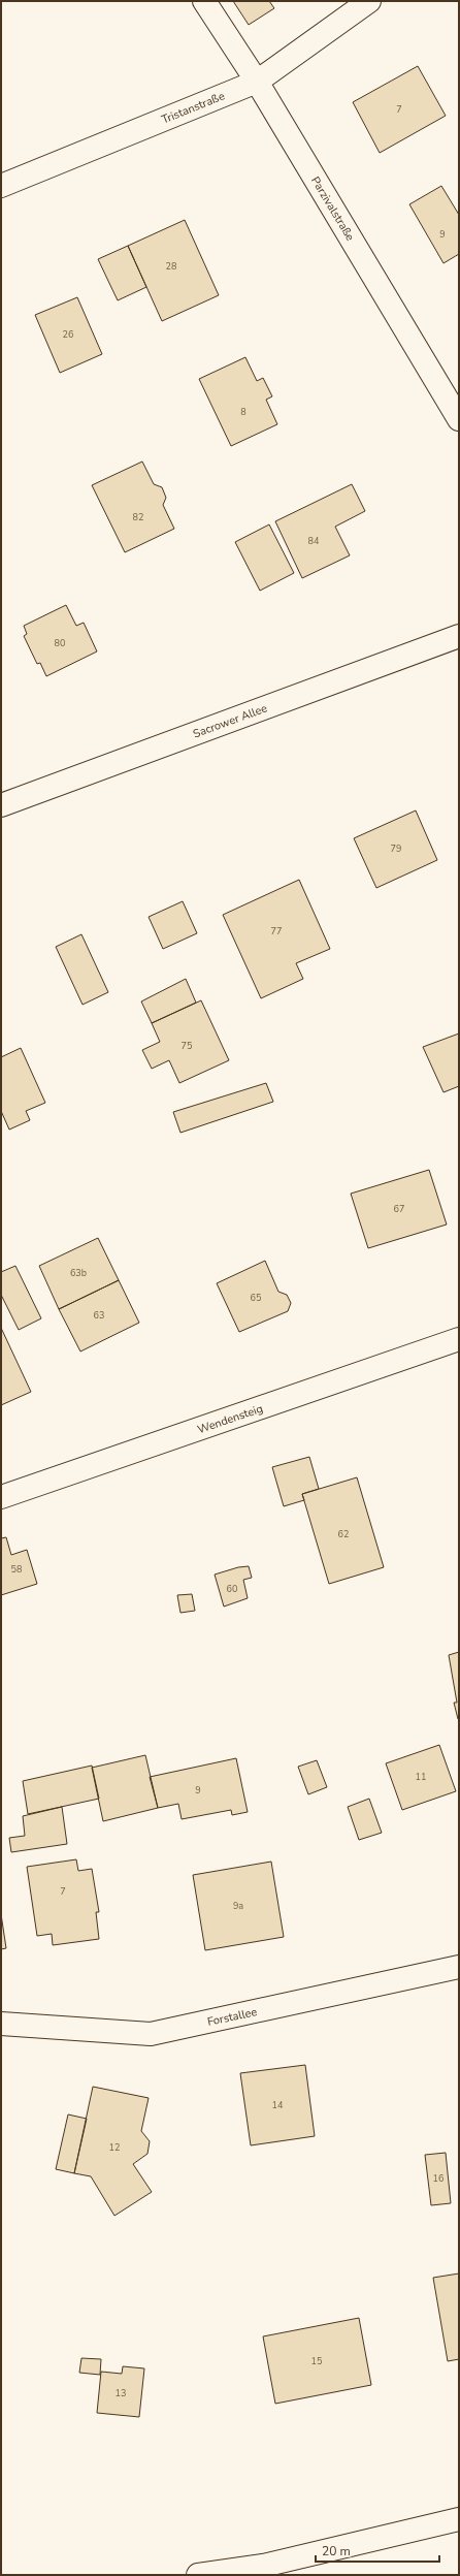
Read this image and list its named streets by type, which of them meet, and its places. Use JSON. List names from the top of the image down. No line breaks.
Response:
{"streets":{"street":["Tristanstraße","Parzivalstraße","Sacrower Allee","Wendensteig","Forstallee"]},"crossings":[["Tristanstraße","Parzivalstraße"]],"house_numbers":["7","9","28","26","8","82","84","80","79","77","75","67","63b","65","63","62","58","60","11","9","7","9a","14","12","16","15","13"],"scale_bar":"20 m"}
